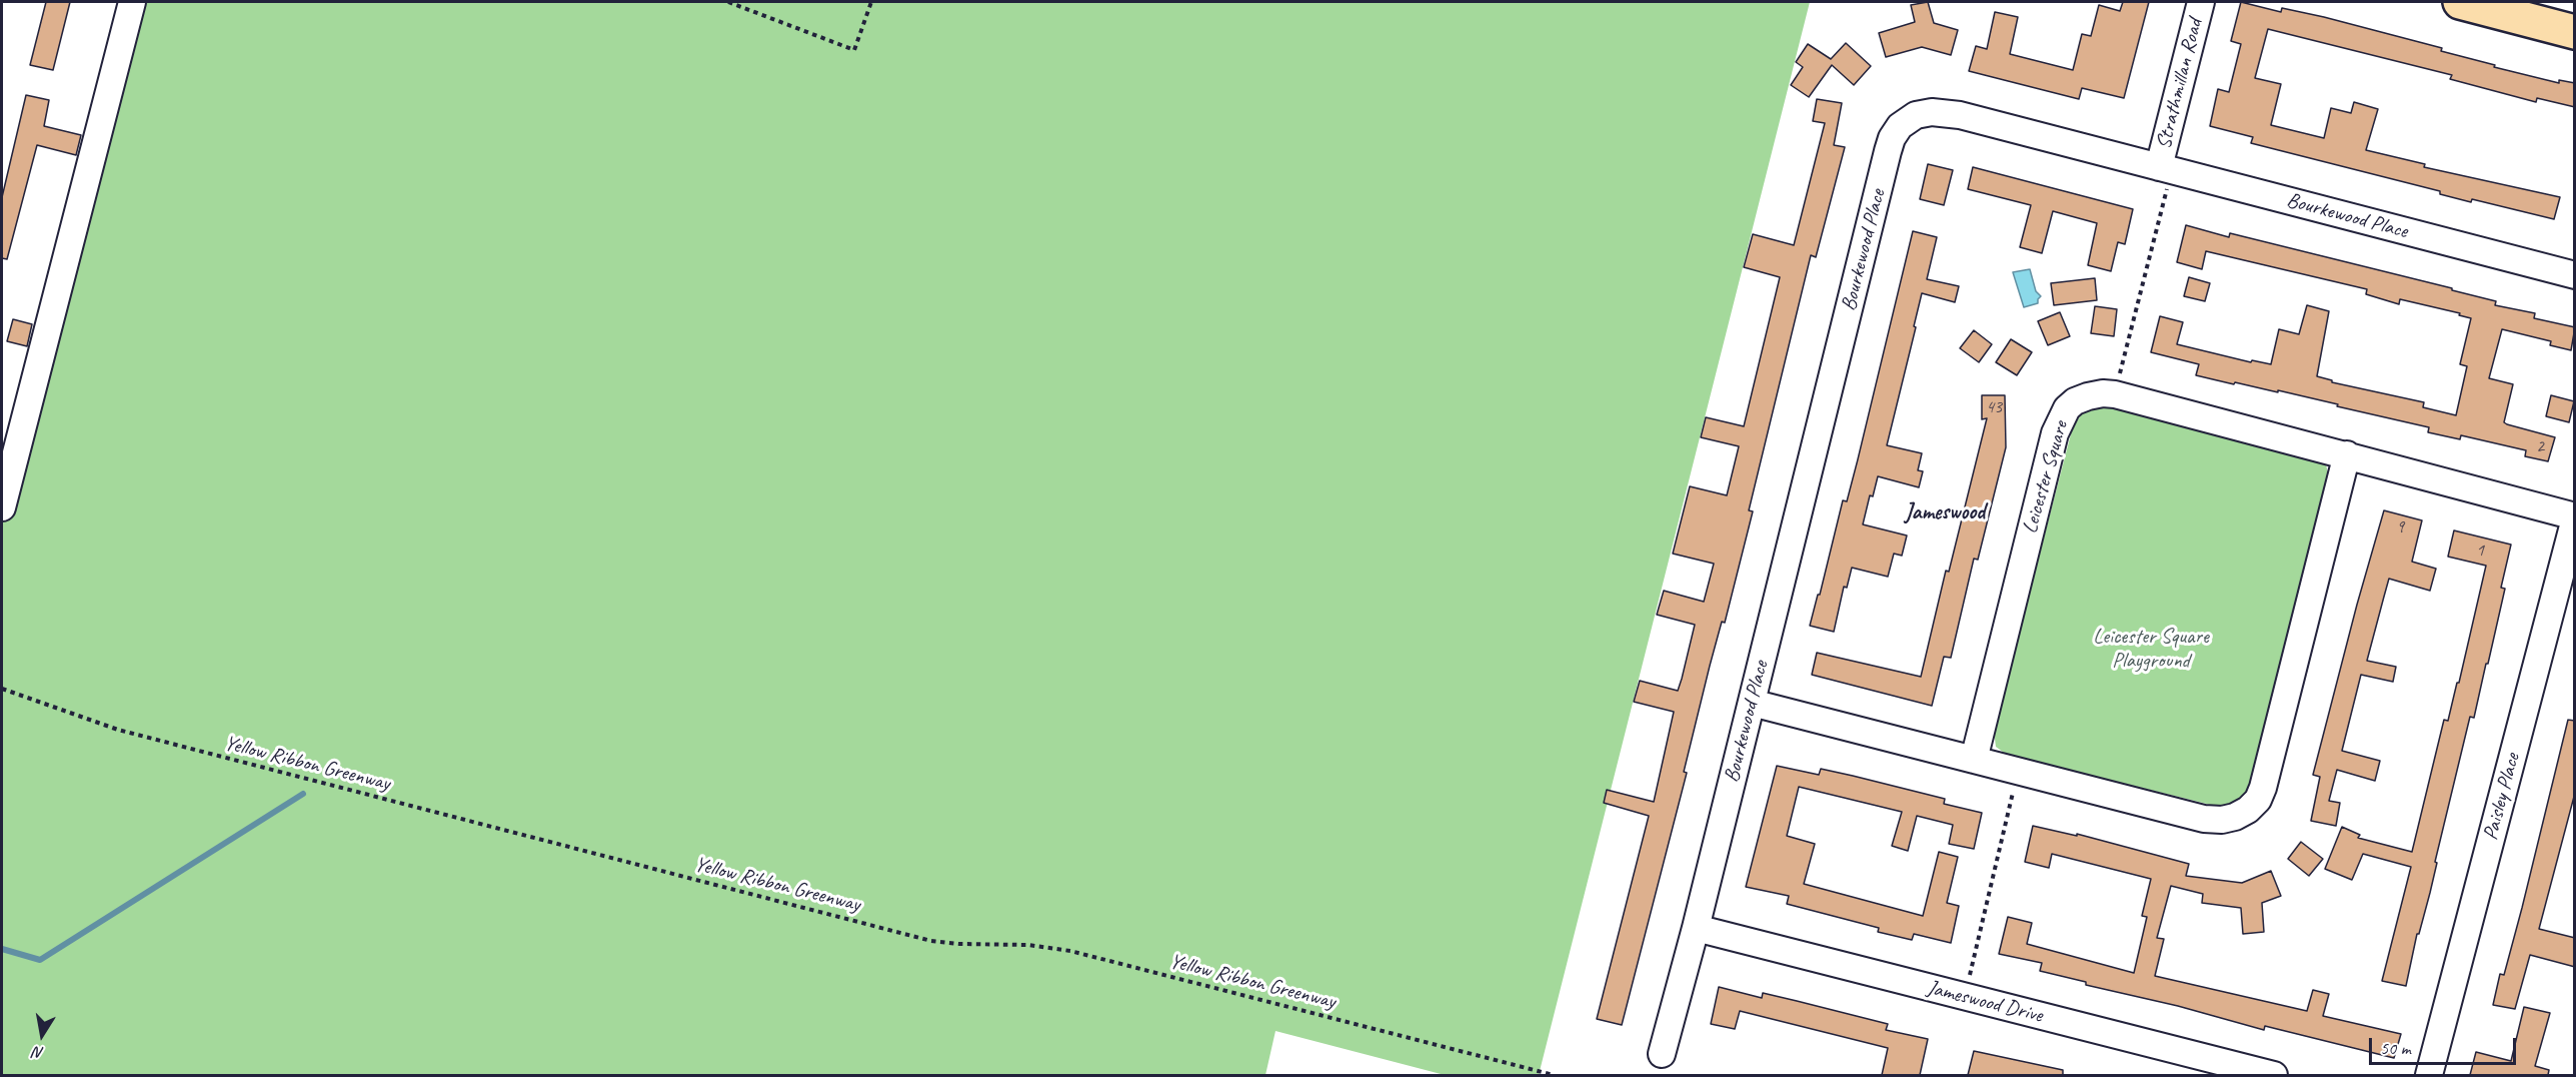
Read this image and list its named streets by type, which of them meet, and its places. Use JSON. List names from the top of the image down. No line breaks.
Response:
{"streets":{"street":["Strathmillan Road","Bourkewood Place","Leicester Square","Paisley Place","Jameswood Drive"],"path":["Yellow Ribbon Greenway"]},"crossings":[["Strathmillan Road","Bourkewood Place"],["Bourkewood Place","Jameswood Drive"],["Leicester Square","Paisley Place"]],"districts":["Jameswood"],"parks":["Leicester Square Playground"],"house_numbers":["43","2","9","1"],"scale_bar":"50 m","north":"bottom"}
